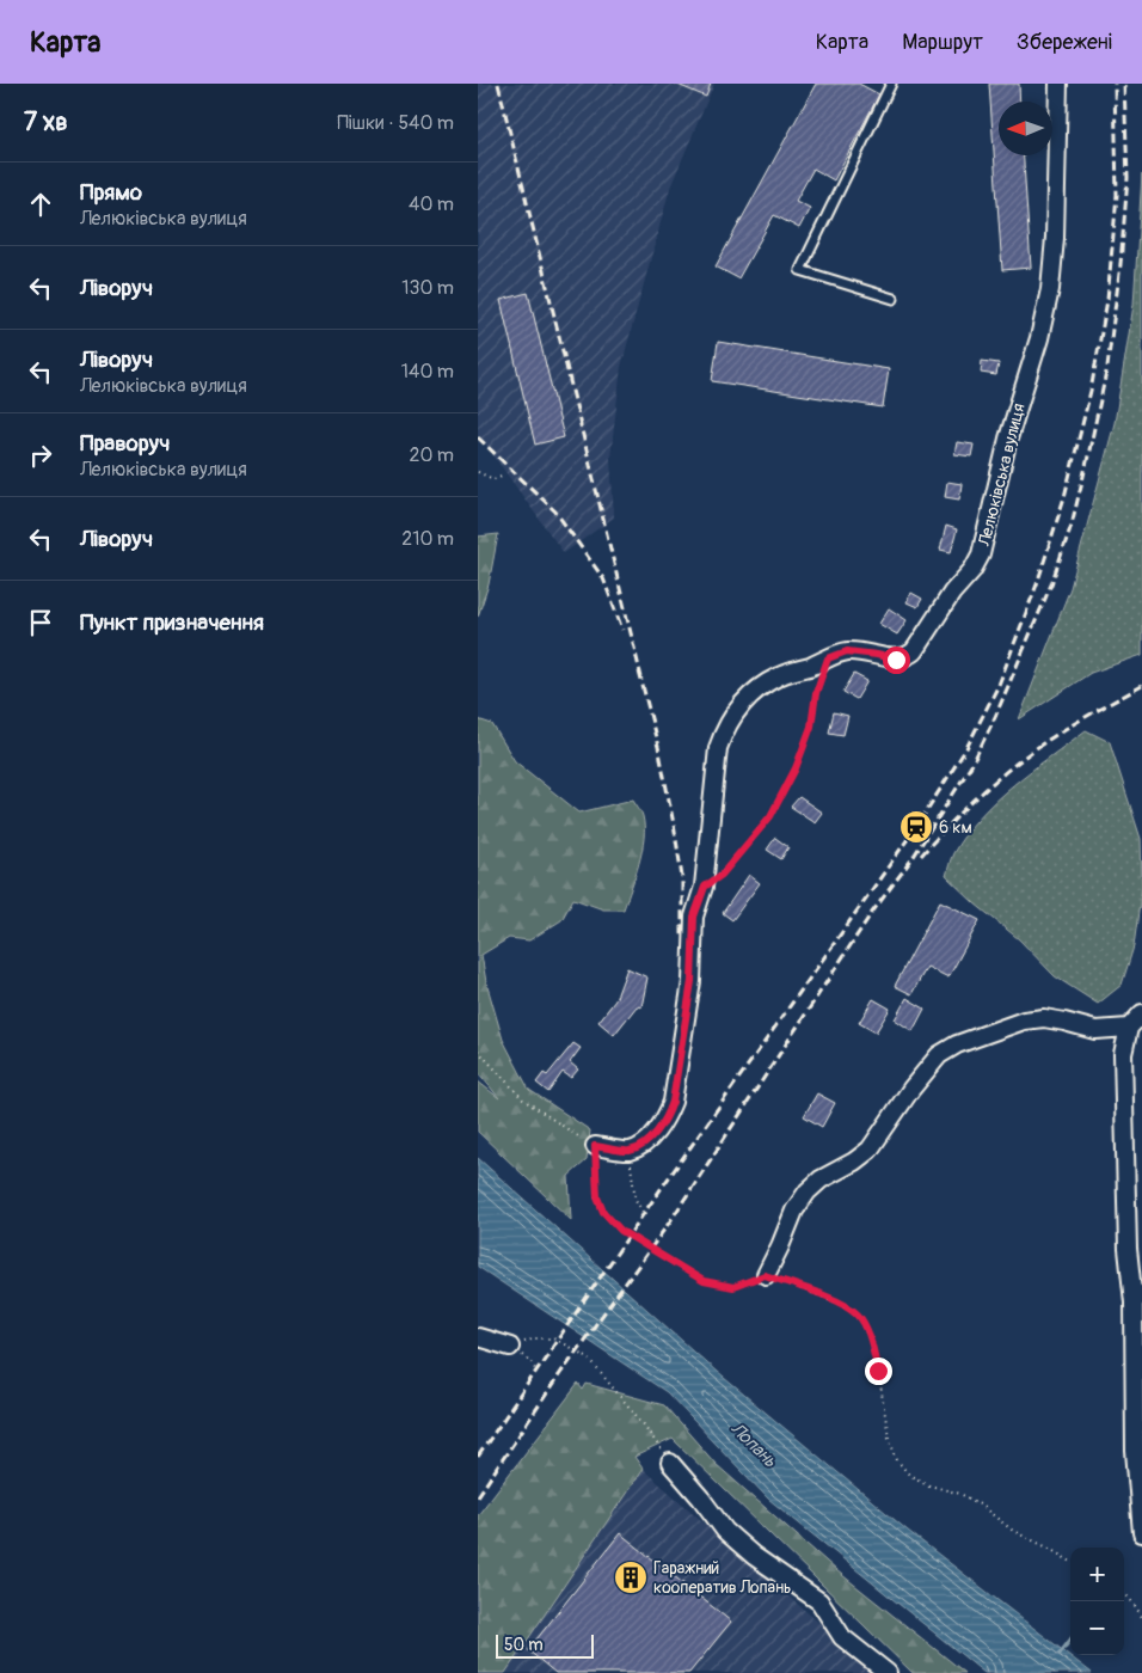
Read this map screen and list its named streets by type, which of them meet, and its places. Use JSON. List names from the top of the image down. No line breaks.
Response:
{"streets":{"street":["Лелюківська вулиця"]},"water":["Лопань"],"places":{"station":["6 км"],"building":["Гаражний кооператив Лопань"]},"scale_bar":"50 m","north":"left","page":{"header":"Карта","nav":["Карта","Маршрут","Збережені"],"heading":["7 хв","Пішки · 540 m"],"list":[["Прямо","Лелюківська вулиця","40 m"],["Ліворуч","130 m"],["Ліворуч","Лелюківська вулиця","140 m"],["Праворуч","Лелюківська вулиця","20 m"],["Ліворуч","210 m"],"Пункт призначення"],"map_buttons":["+","−"],"scale":"50 m"}}
